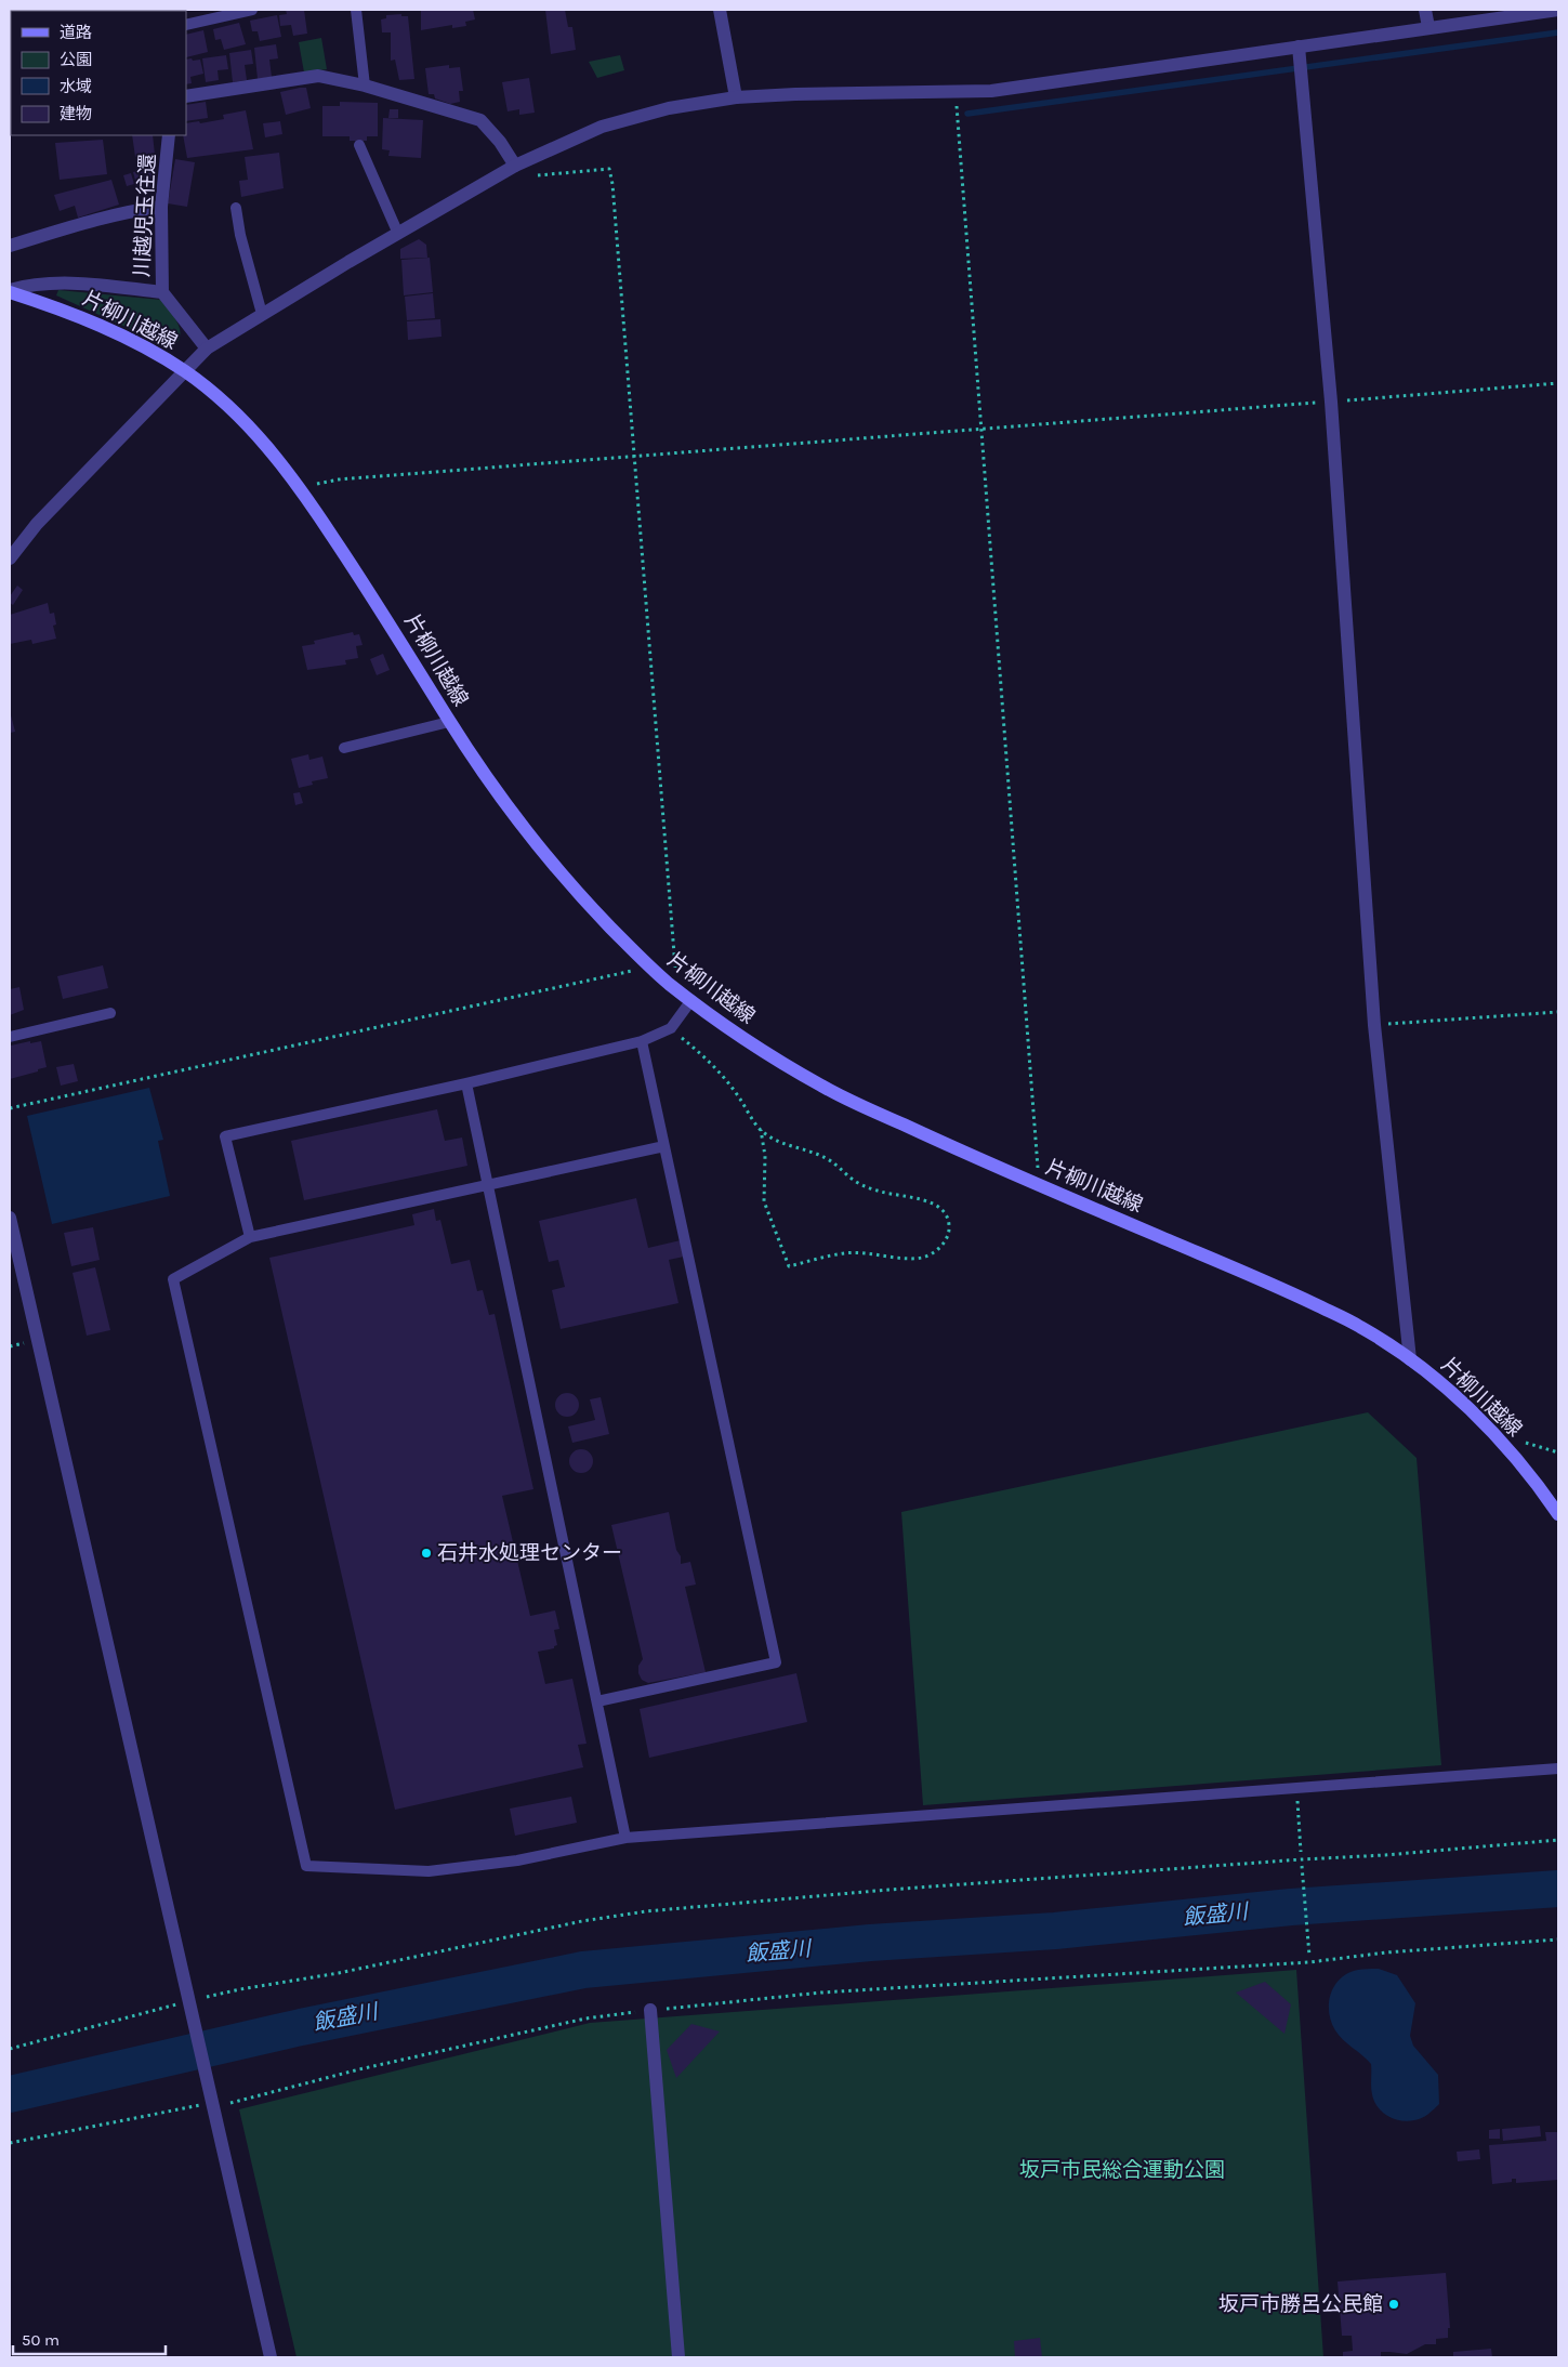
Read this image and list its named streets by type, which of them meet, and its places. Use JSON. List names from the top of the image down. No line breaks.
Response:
{"streets":{"main road":["片柳川越線"],"street":["川越児玉往還"]},"water":["飯盛川"],"parks":["坂戸市民総合運動公園"],"places":["石井水処理センター","坂戸市勝呂公民館"],"legend":["道路","公園","水域","建物"],"scale_bar":"50 m"}
